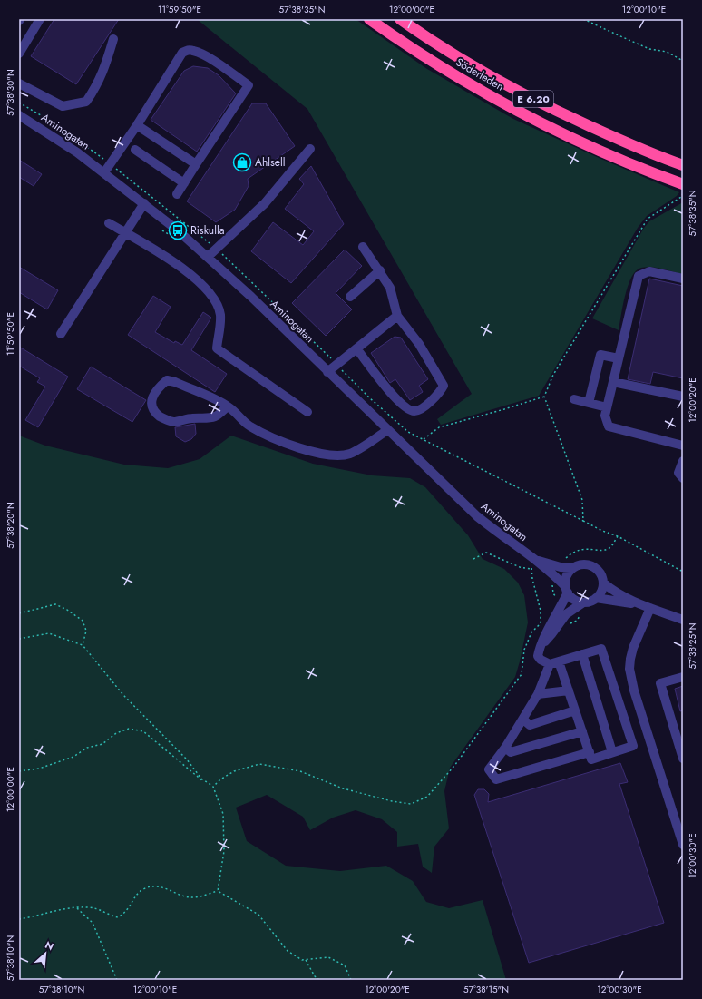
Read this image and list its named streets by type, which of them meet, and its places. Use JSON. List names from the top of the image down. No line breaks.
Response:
{"streets":{"highway":["Söderleden","E 6.20"],"street":["Aminogatan"]},"places":{"shop":["Ahlsell"],"bus stop":["Riskulla"]},"north":"top right","coordinates":["11°59'50\"E","57°38'35\"N","12°00'00\"E","12°00'10\"E","57°38'30\"N","12°00'20\"E","57°38'20\"N","57°38'25\"N","12°00'30\"E","57°38'10\"N","57°38'15\"N"]}
